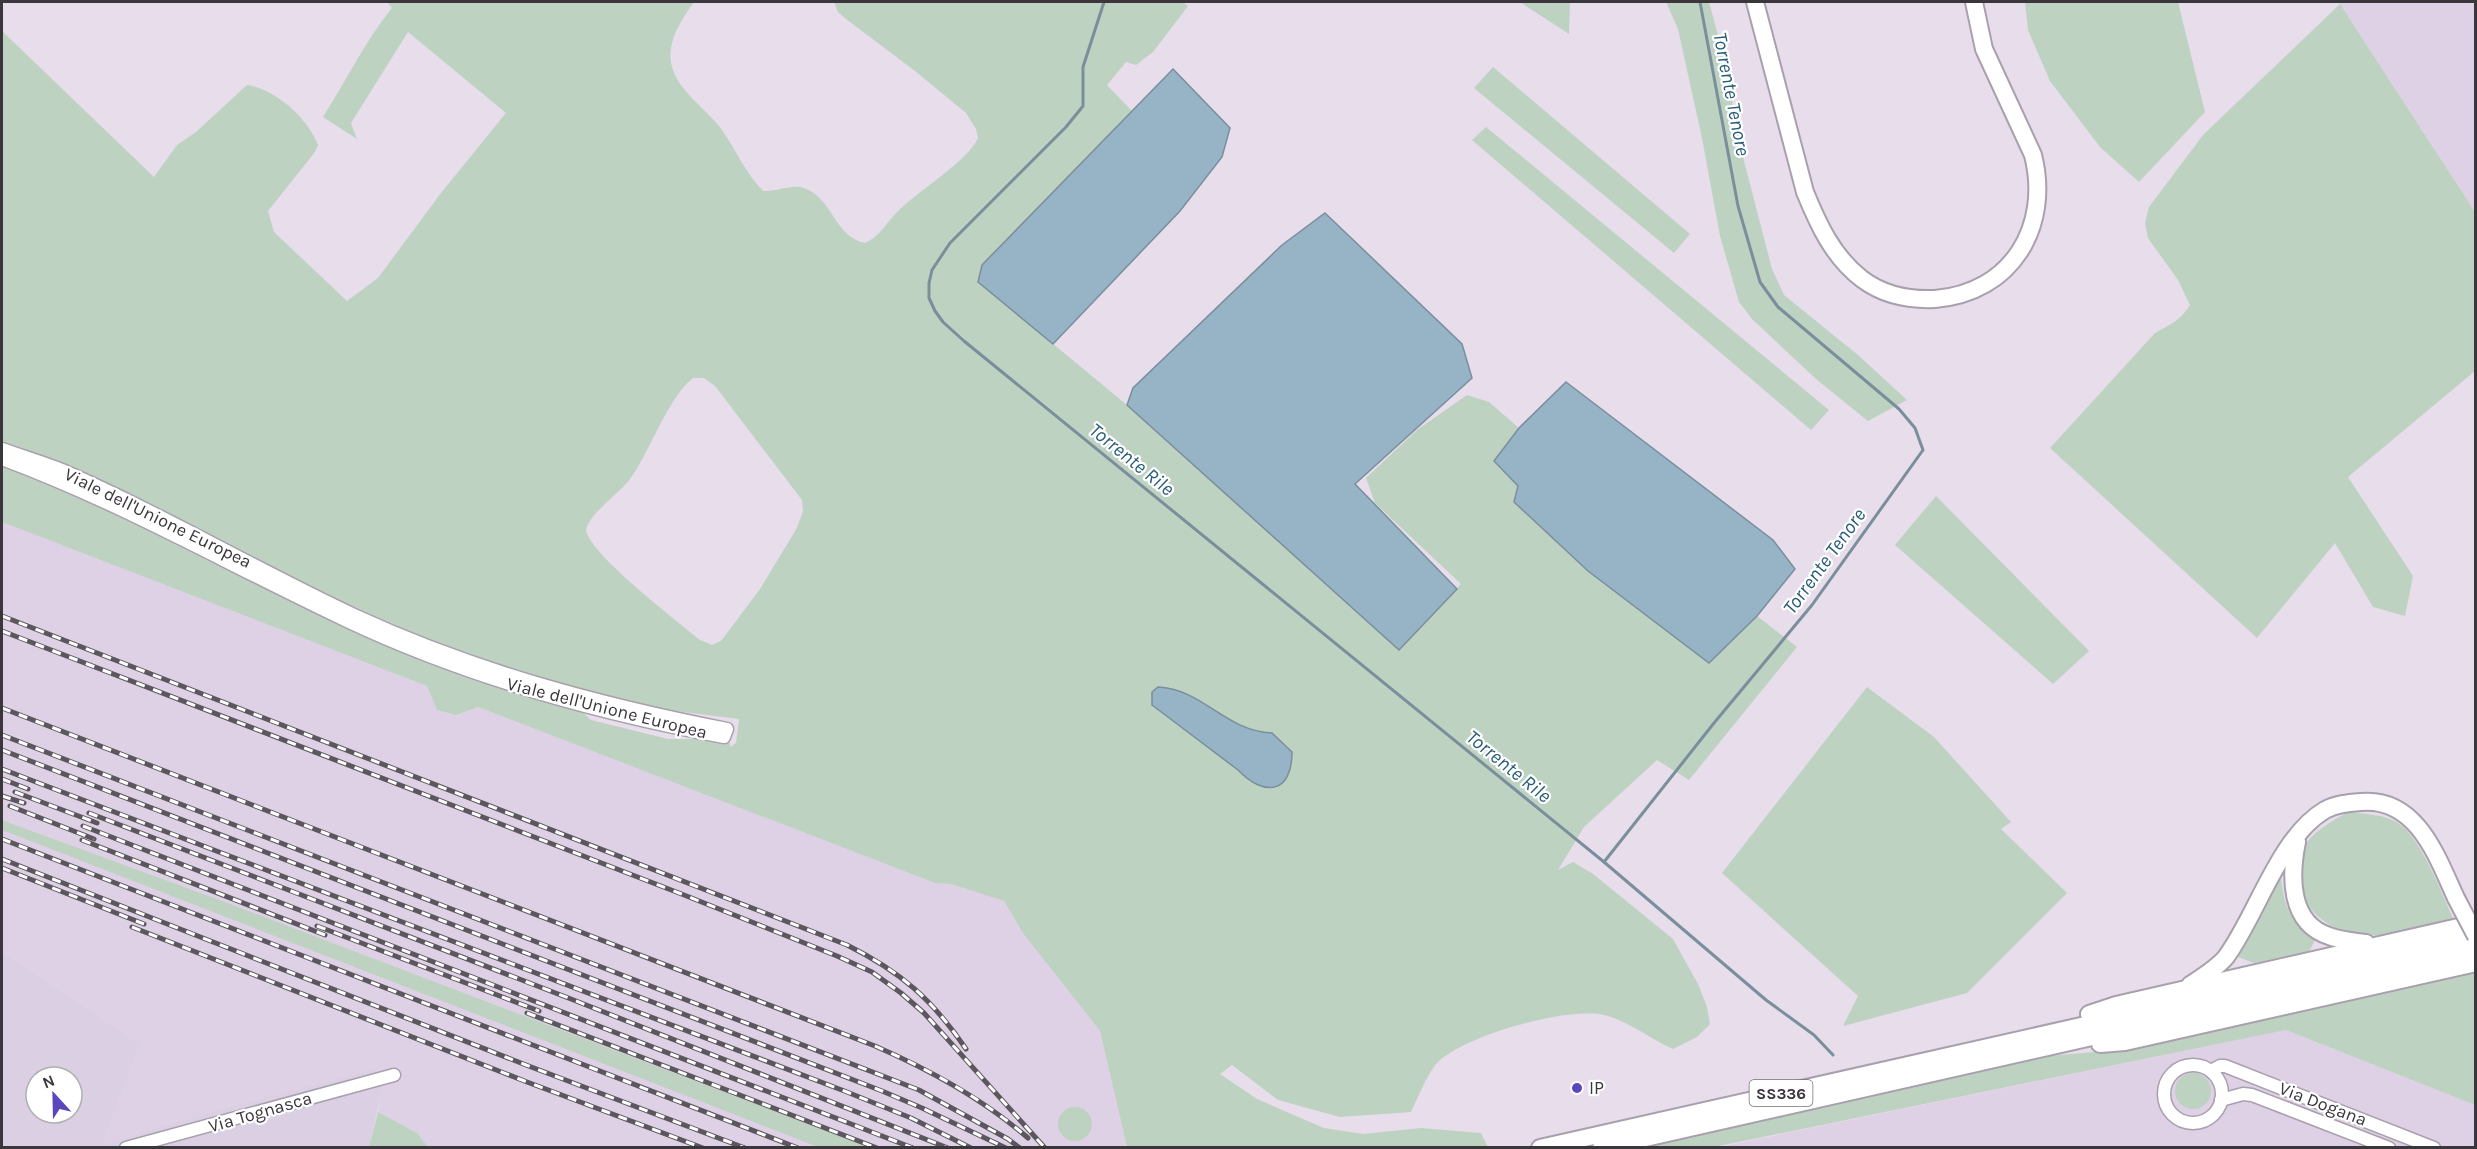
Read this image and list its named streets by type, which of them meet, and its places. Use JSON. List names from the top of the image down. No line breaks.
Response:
{"streets":{"highway":["SS336"],"street":["Viale dell'Unione Europea","Via Dogana","Via Tognasca"]},"water":["Torrente Tenore","Torrente Rile"],"places":["IP"],"north":"top"}
